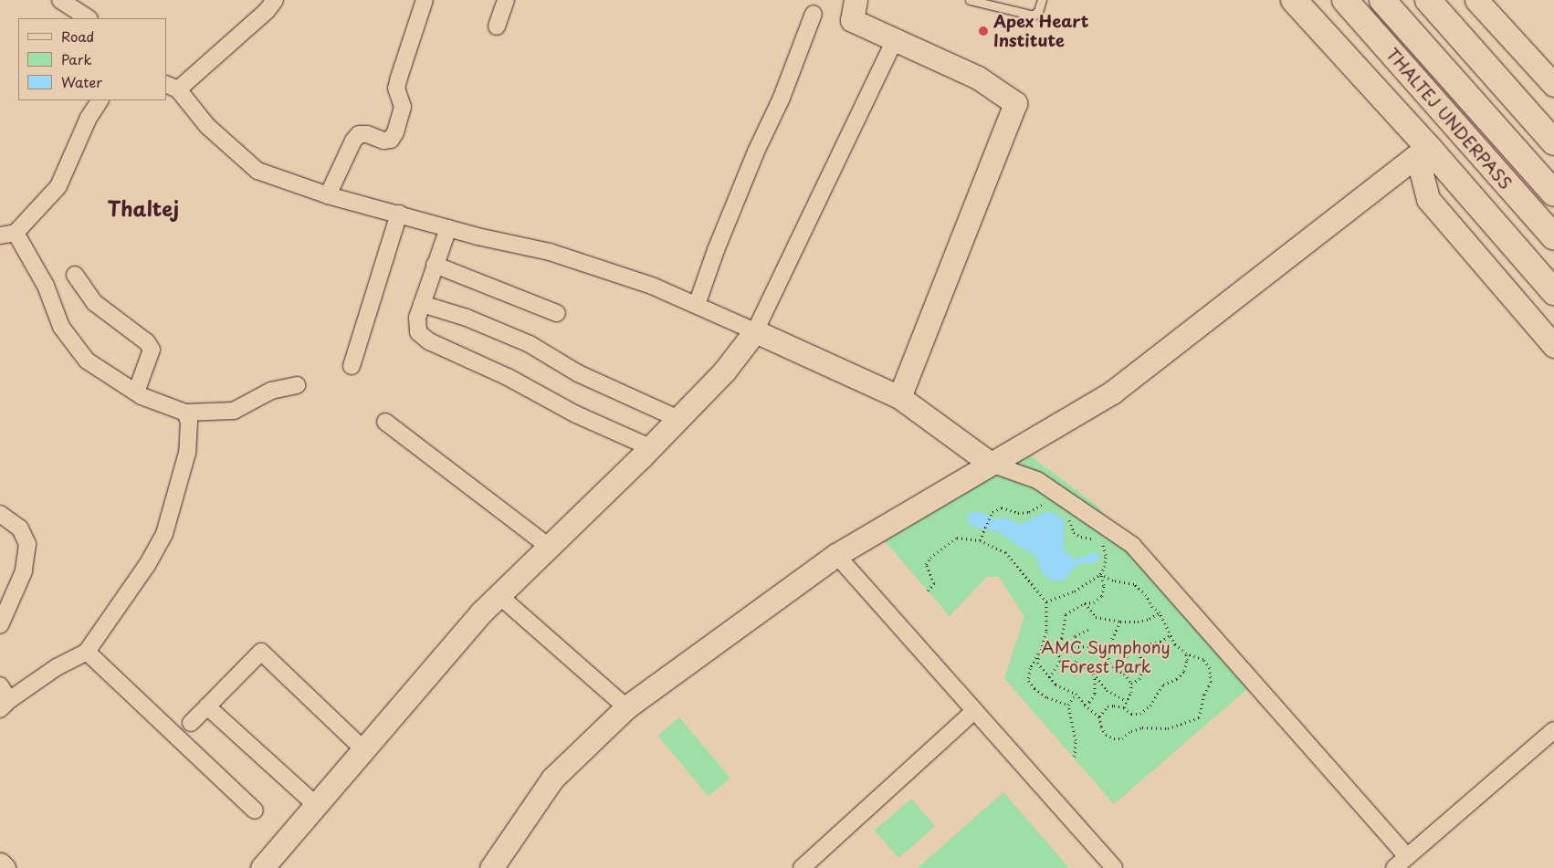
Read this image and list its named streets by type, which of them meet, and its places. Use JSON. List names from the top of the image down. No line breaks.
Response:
{"streets":{"main road":["THALTEJ UNDERPASS"]},"districts":["Thaltej"],"parks":["AMC Symphony Forest Park"],"places":["Apex Heart Institute"],"legend":["Road","Park","Water"]}
